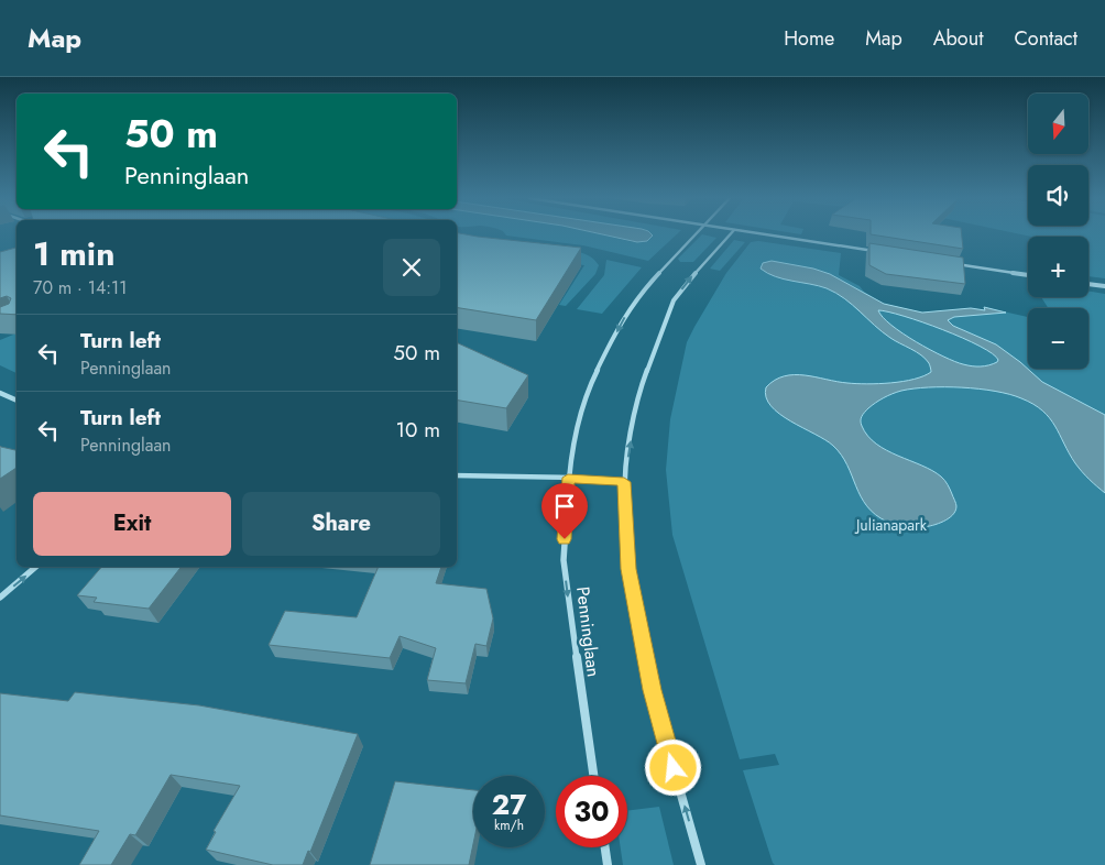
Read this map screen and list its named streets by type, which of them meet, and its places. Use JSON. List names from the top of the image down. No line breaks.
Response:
{"streets":{"street":["Penninglaan"]},"one_way":["Penninglaan"],"parks":["Julianapark"],"north":"bottom","page":{"header":"Map","nav":["Home","Map","About","Contact"],"map_buttons":["+","−"],"turn":["50 m","Penninglaan"],"heading":["1 min","70 m · 14:11"],"list":[{"name":"Turn left","note":"Penninglaan","value":"50 m"},{"name":"Turn left","note":"Penninglaan","value":"10 m"}],"buttons":["Exit","Share"],"speed":"27 km/h","limit":"30"}}
